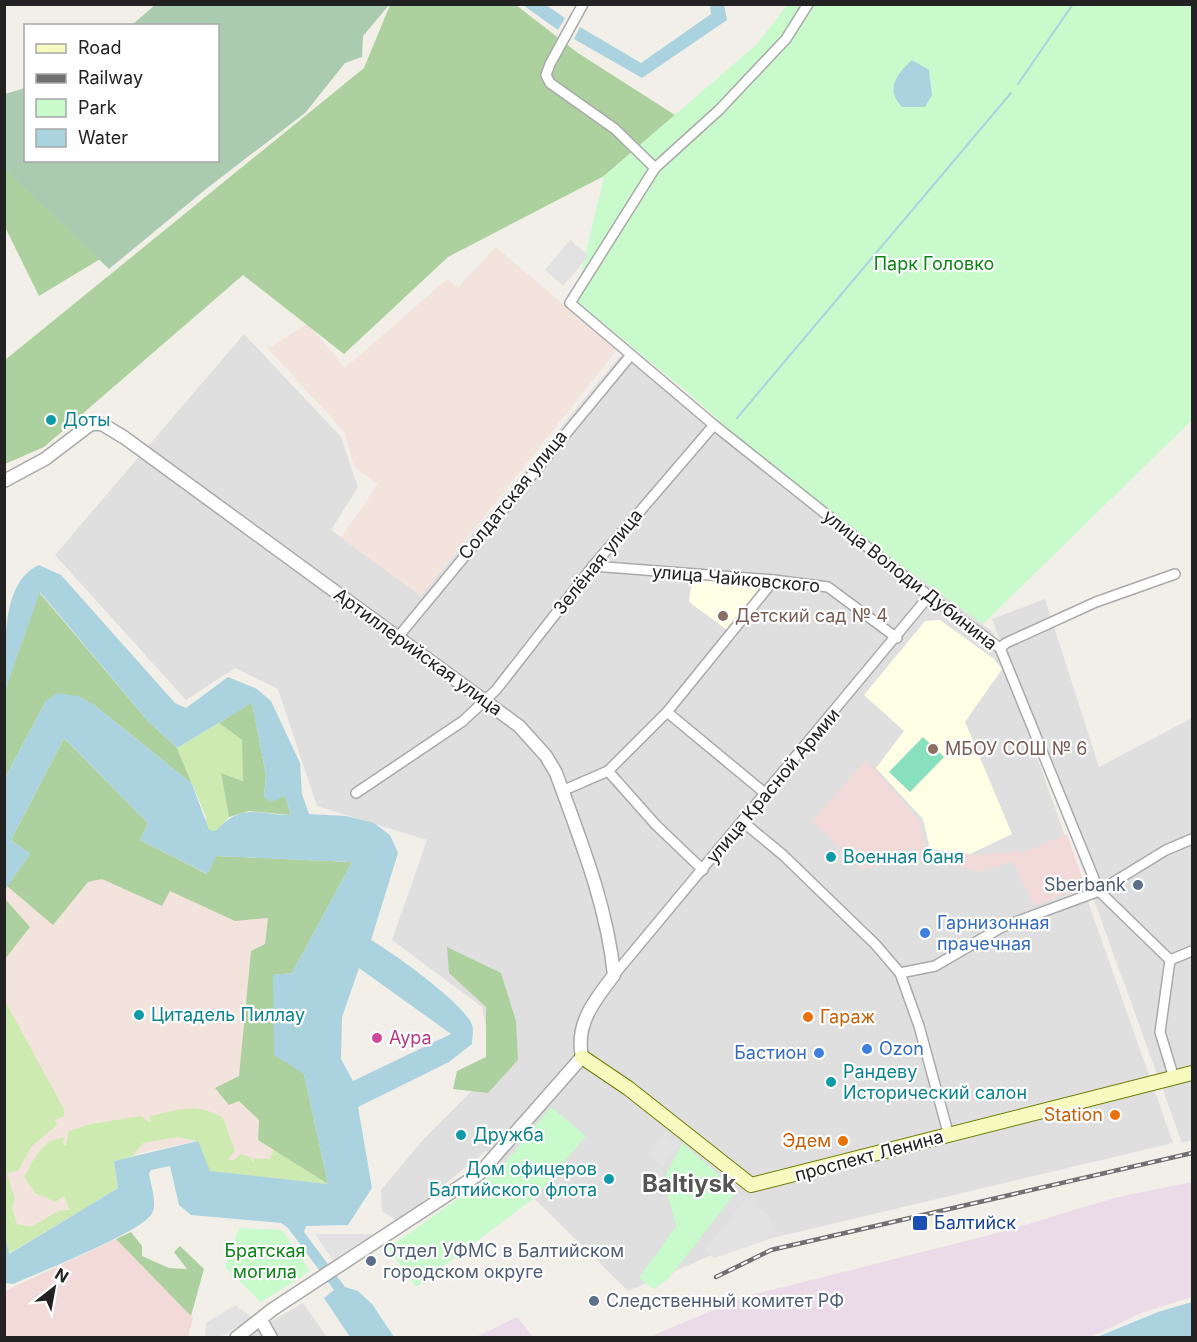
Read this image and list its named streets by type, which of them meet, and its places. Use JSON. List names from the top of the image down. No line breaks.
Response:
{"streets":{"main road":["проспект Ленина"],"street":["Солдатская улица","Зелёная улица","улица Чайковского","улица Володи Дубинина","Артиллерийская улица","улица Красной Армии"]},"crossings":[["Солдатская улица","улица Володи Дубинина"],["Солдатская улица","Артиллерийская улица"],["Зелёная улица","улица Чайковского"],["Зелёная улица","улица Володи Дубинина"],["Зелёная улица","Артиллерийская улица"],["улица Чайковского","улица Красной Армии"],["улица Володи Дубинина","улица Красной Армии"],["Артиллерийская улица","улица Красной Армии"]],"districts":["Baltiysk"],"parks":["Парк Головко","Братская могила"],"places":{"other":["Доты","Детский сад № 4","МБОУ СОШ № 6","Военная баня","Sberbank","Гарнизонная прачечная","Цитадель Пиллау","Гараж","Аура","Ozon","Бастион","Рандеву Исторический салон","Station","Дружба","Эдем","Дом офицеров Балтийского флота","Отдел УФМС в Балтийском городском округе","Следственный комитет РФ"],"transit":["Балтийск"]},"legend":["Road","Railway","Park","Water"],"north":"top right"}
